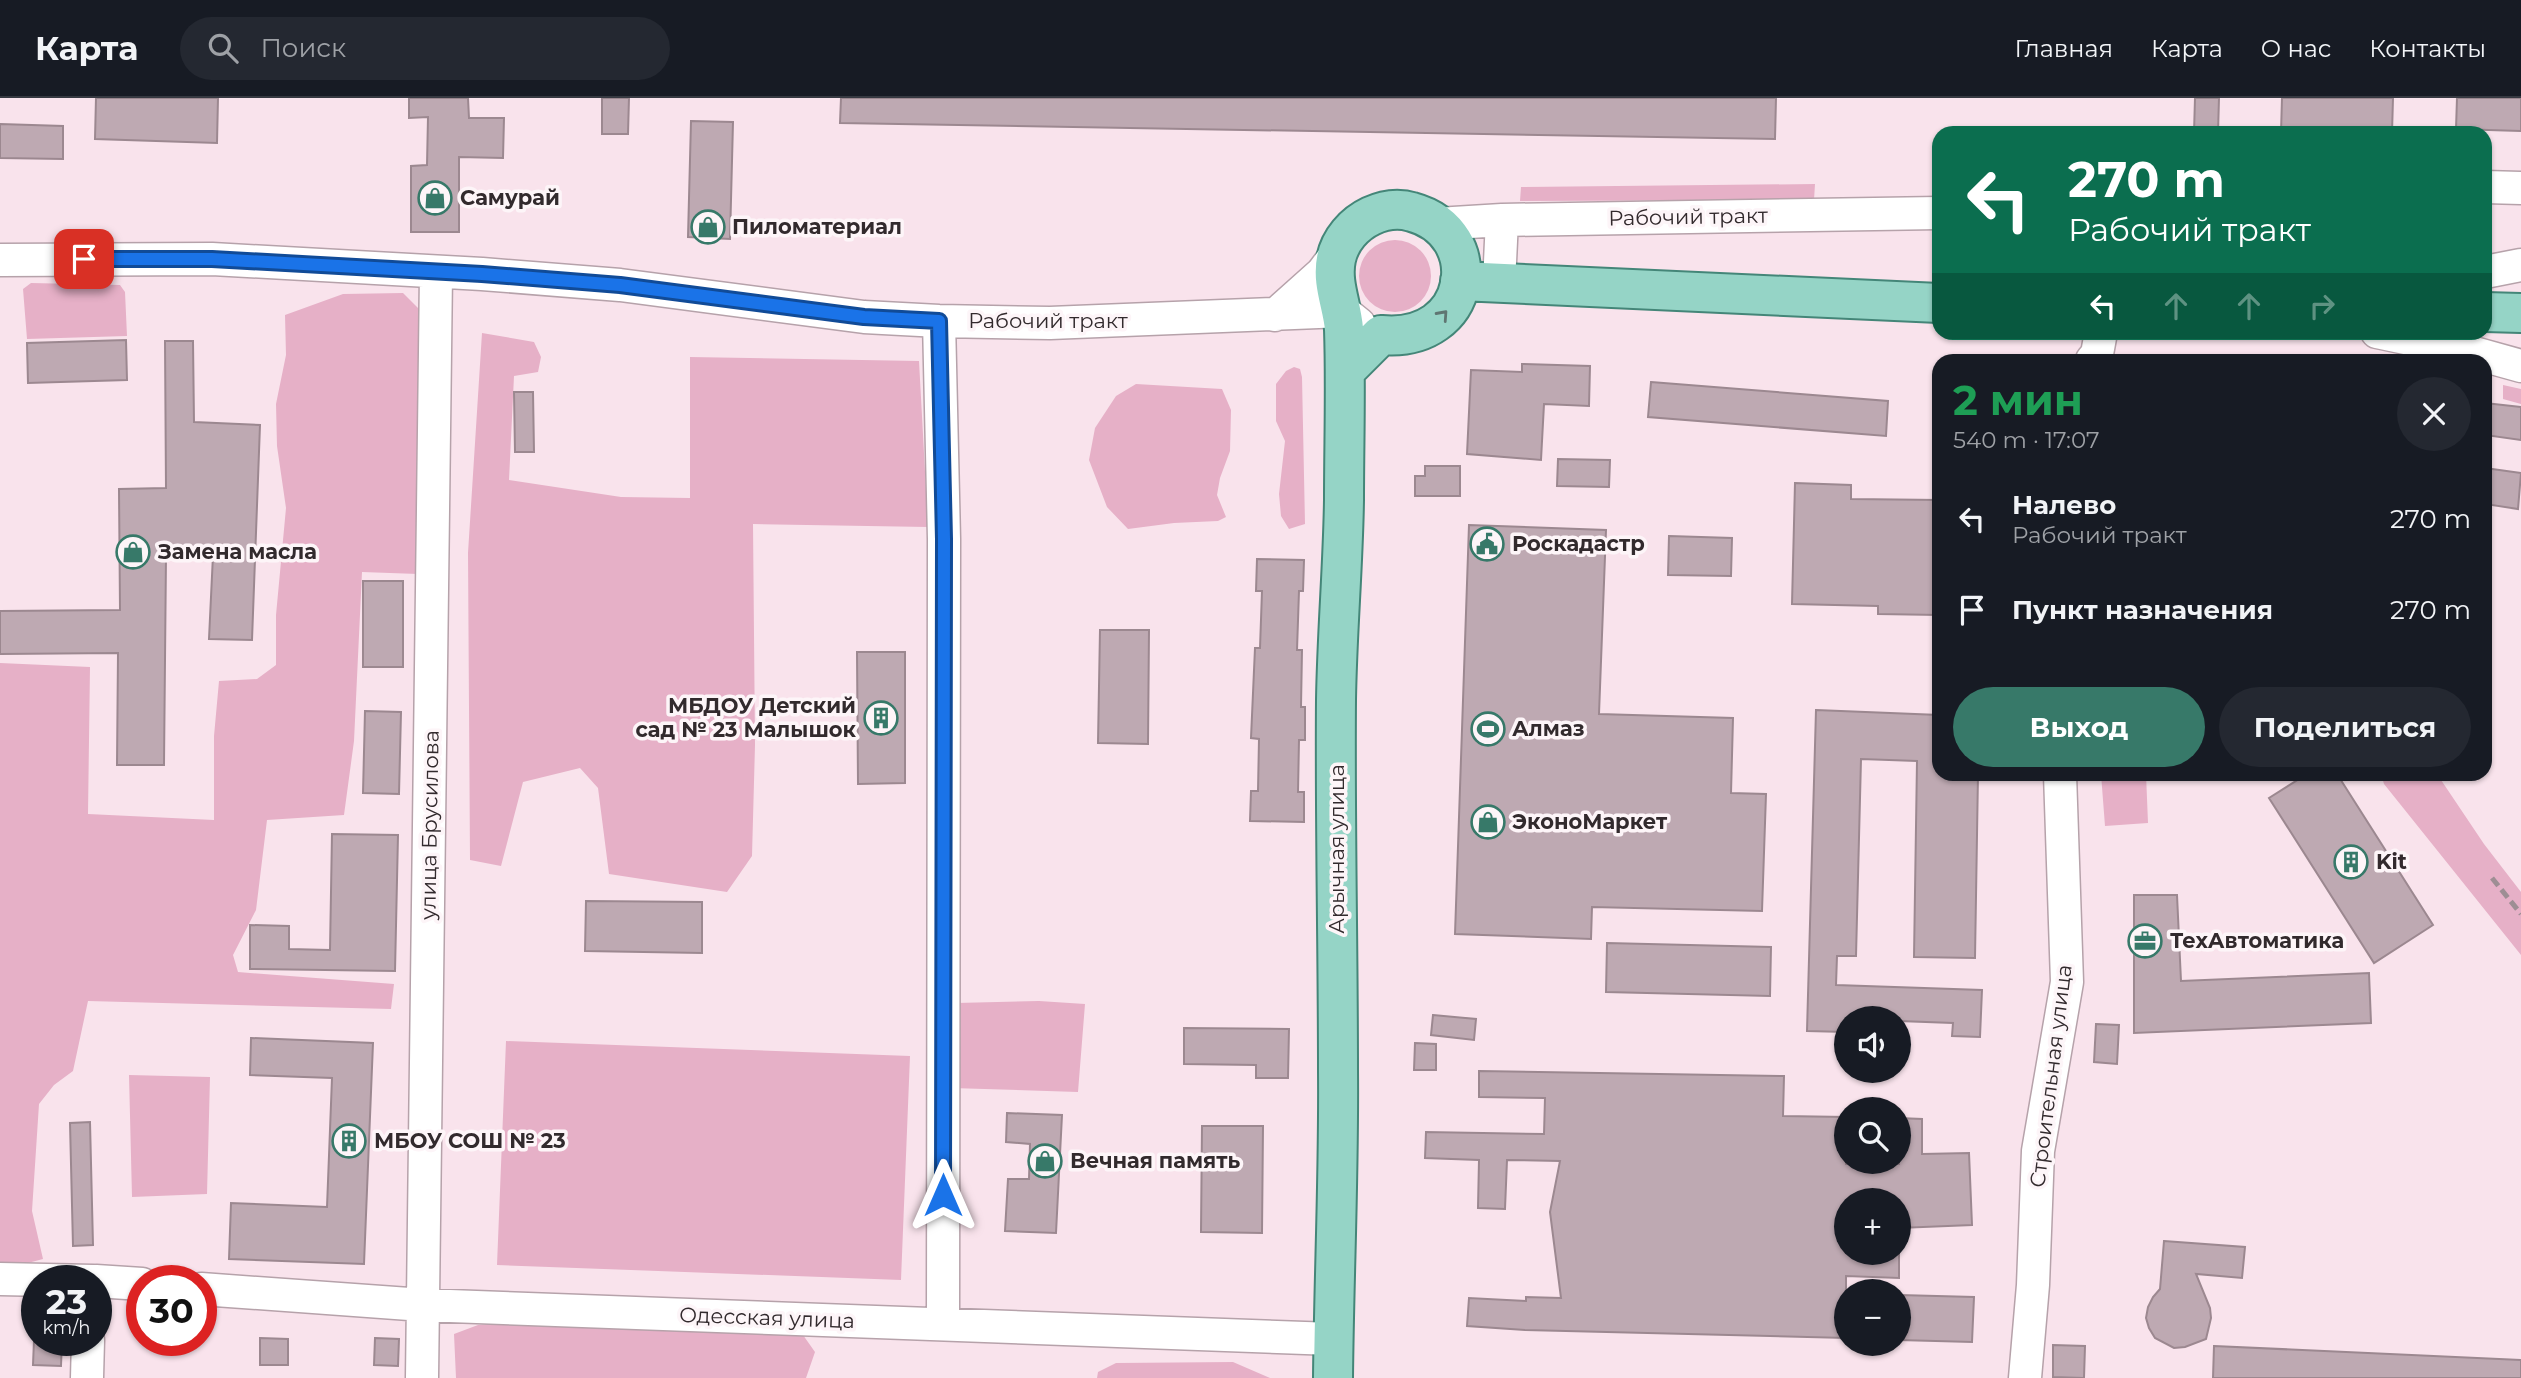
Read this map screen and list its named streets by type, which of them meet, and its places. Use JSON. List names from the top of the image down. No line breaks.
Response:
{"streets":{"main road":["Рабочий тракт","Арычная улица"],"street":["улица Брусилова","Строительная улица","Одесская улица"]},"crossings":[["Рабочий тракт","улица Брусилова"],["Рабочий тракт","Арычная улица"],["улица Брусилова","Одесская улица"],["Арычная улица","Одесская улица"]],"places":{"shop":["Самурай","Пиломатериал","Замена масла","ЭконоМаркет","Вечная память"],"public building":["Роскадастр"],"building":["МБДОУ Детский сад № 23 Малышок","Kit","МБОУ СОШ № 23"],"sports":["Алмаз"],"office":["ТехАвтоматика"]},"page":{"header":"Карта","search":"Поиск","nav":["Главная","Карта","О нас","Контакты"],"turn":["270 m","Рабочий тракт"],"heading":["2 мин","540 m · 17:07"],"list":[{"name":"Налево","note":"Рабочий тракт","value":"270 m"},{"name":"Пункт назначения","value":"270 m"}],"buttons":["Выход","Поделиться"],"map_buttons":["+","−"],"speed":"23 km/h","limit":"30"}}
